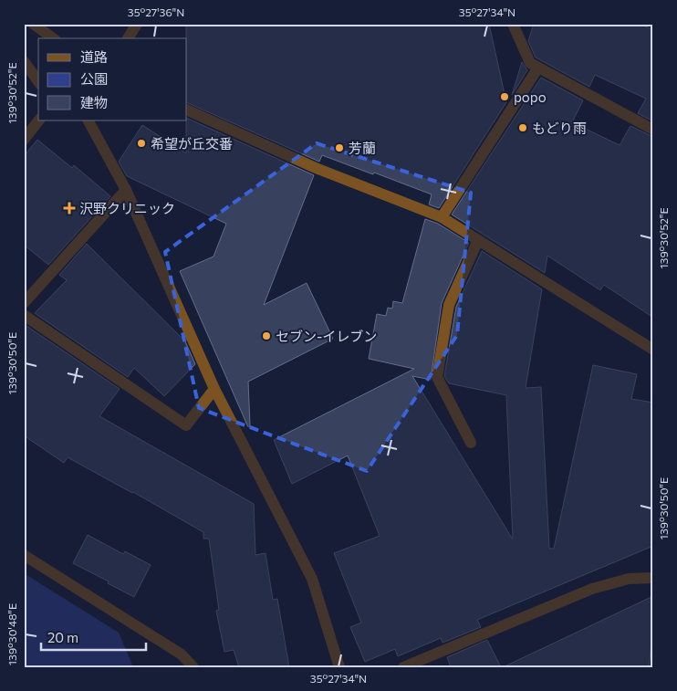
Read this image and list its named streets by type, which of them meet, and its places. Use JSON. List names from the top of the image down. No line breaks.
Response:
{"places":{"other":["popo","もどり雨","希望が丘交番","芳蘭","セブン-イレブン"],"health":["沢野クリニック"]},"legend":["道路","公園","建物"],"scale_bar":"20 m","coordinates":["35°27'36\"N","35°27'34\"N","139°30'52\"E","139°30'50\"E","139°30'48\"E"]}
